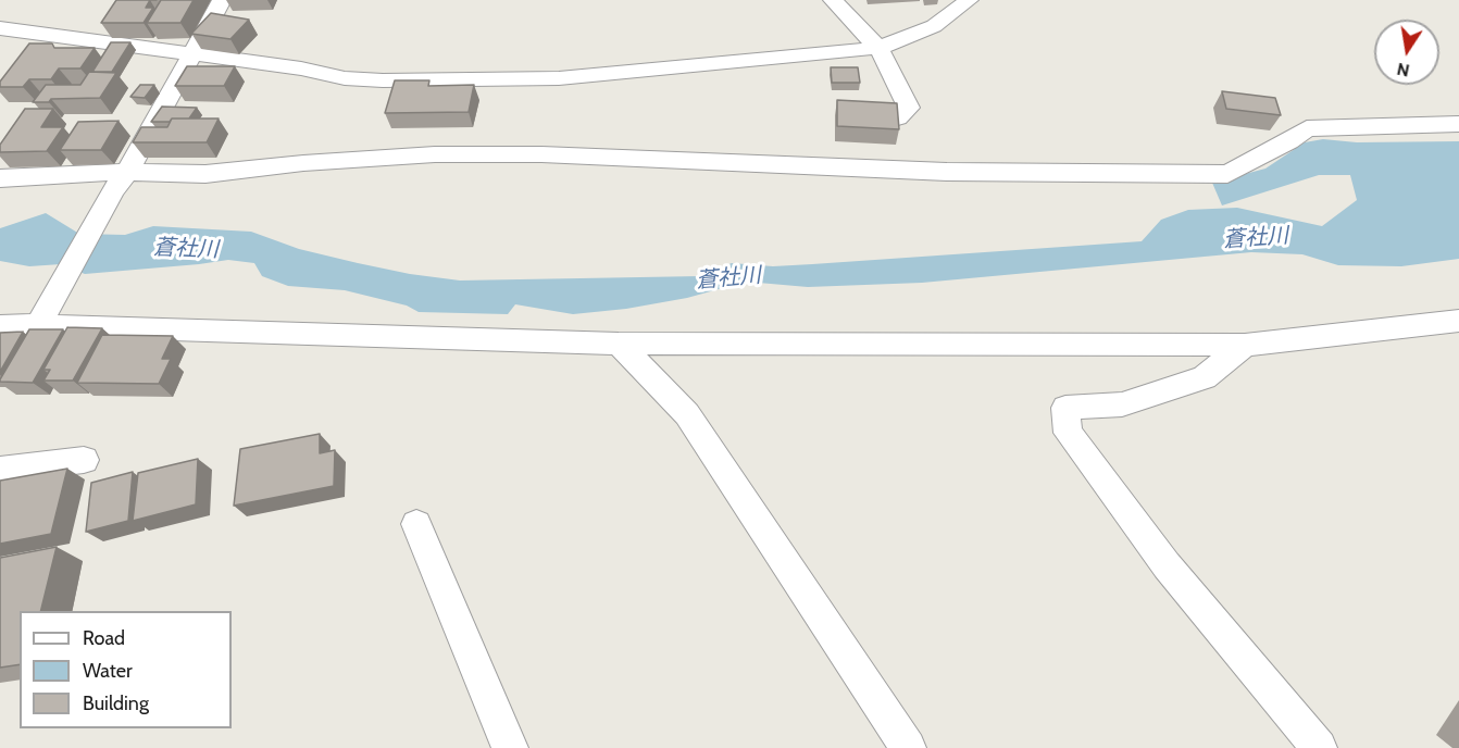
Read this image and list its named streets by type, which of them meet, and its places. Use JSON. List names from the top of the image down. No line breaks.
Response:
{"water":["蒼社川"],"legend":["Road","Water","Building"],"north":"bottom"}
